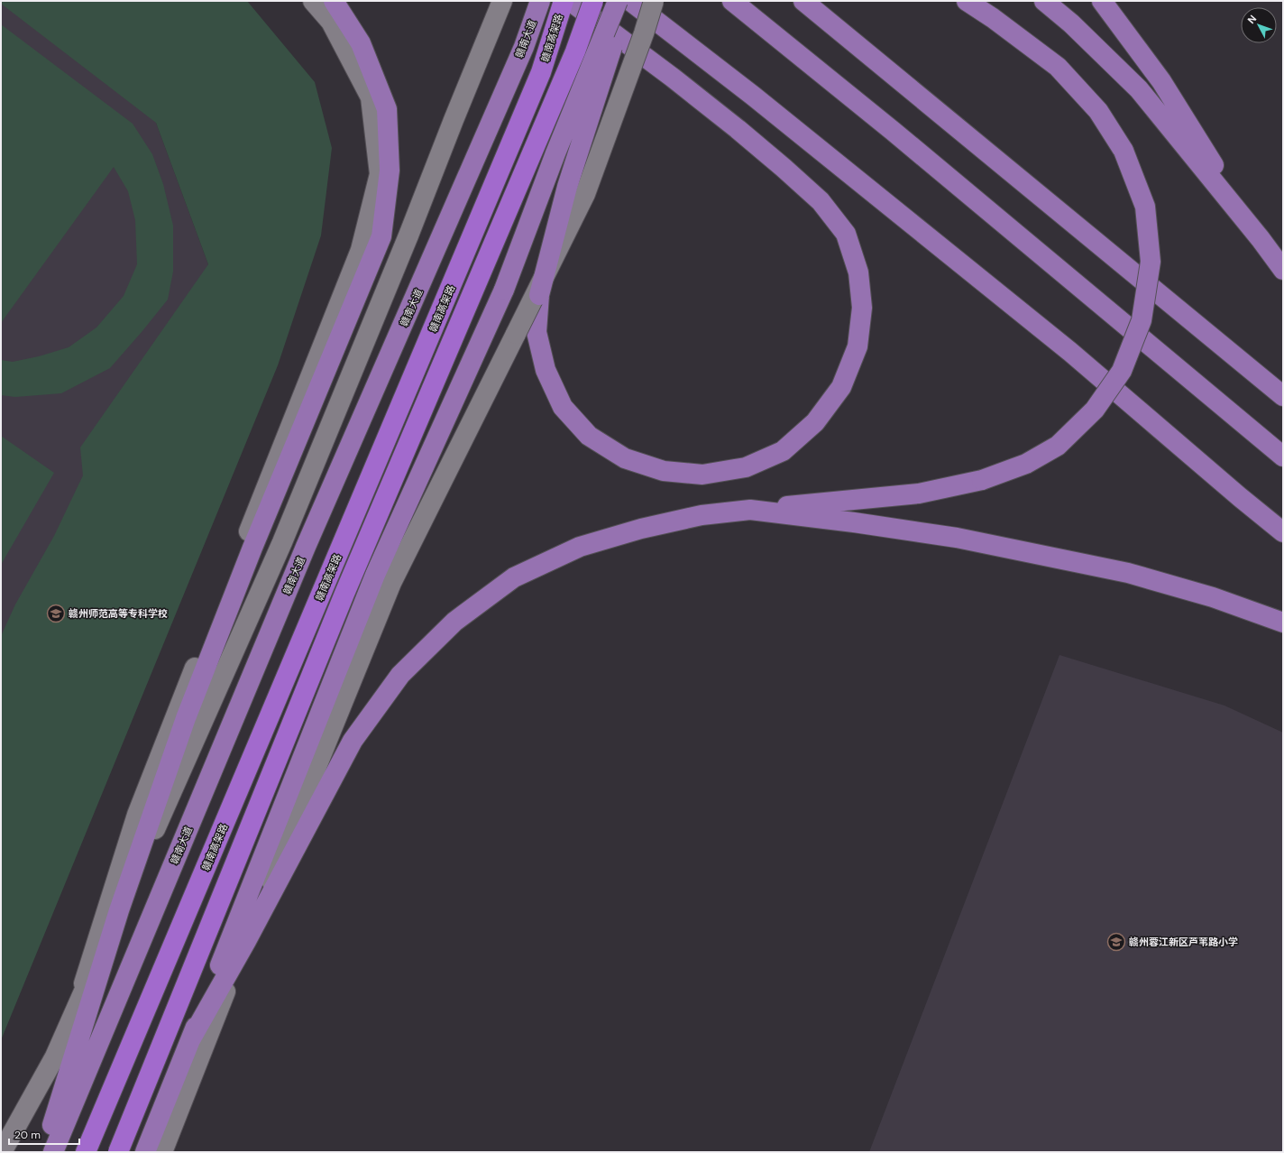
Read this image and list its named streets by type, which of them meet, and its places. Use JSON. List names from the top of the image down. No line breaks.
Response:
{"streets":{"highway":["赣南高架路"],"main road":["赣南大道"]},"places":{"school or university":["赣州师范高等专科学校","赣州蓉江新区芦苇路小学"]},"scale_bar":"20 m","north":"top left"}
